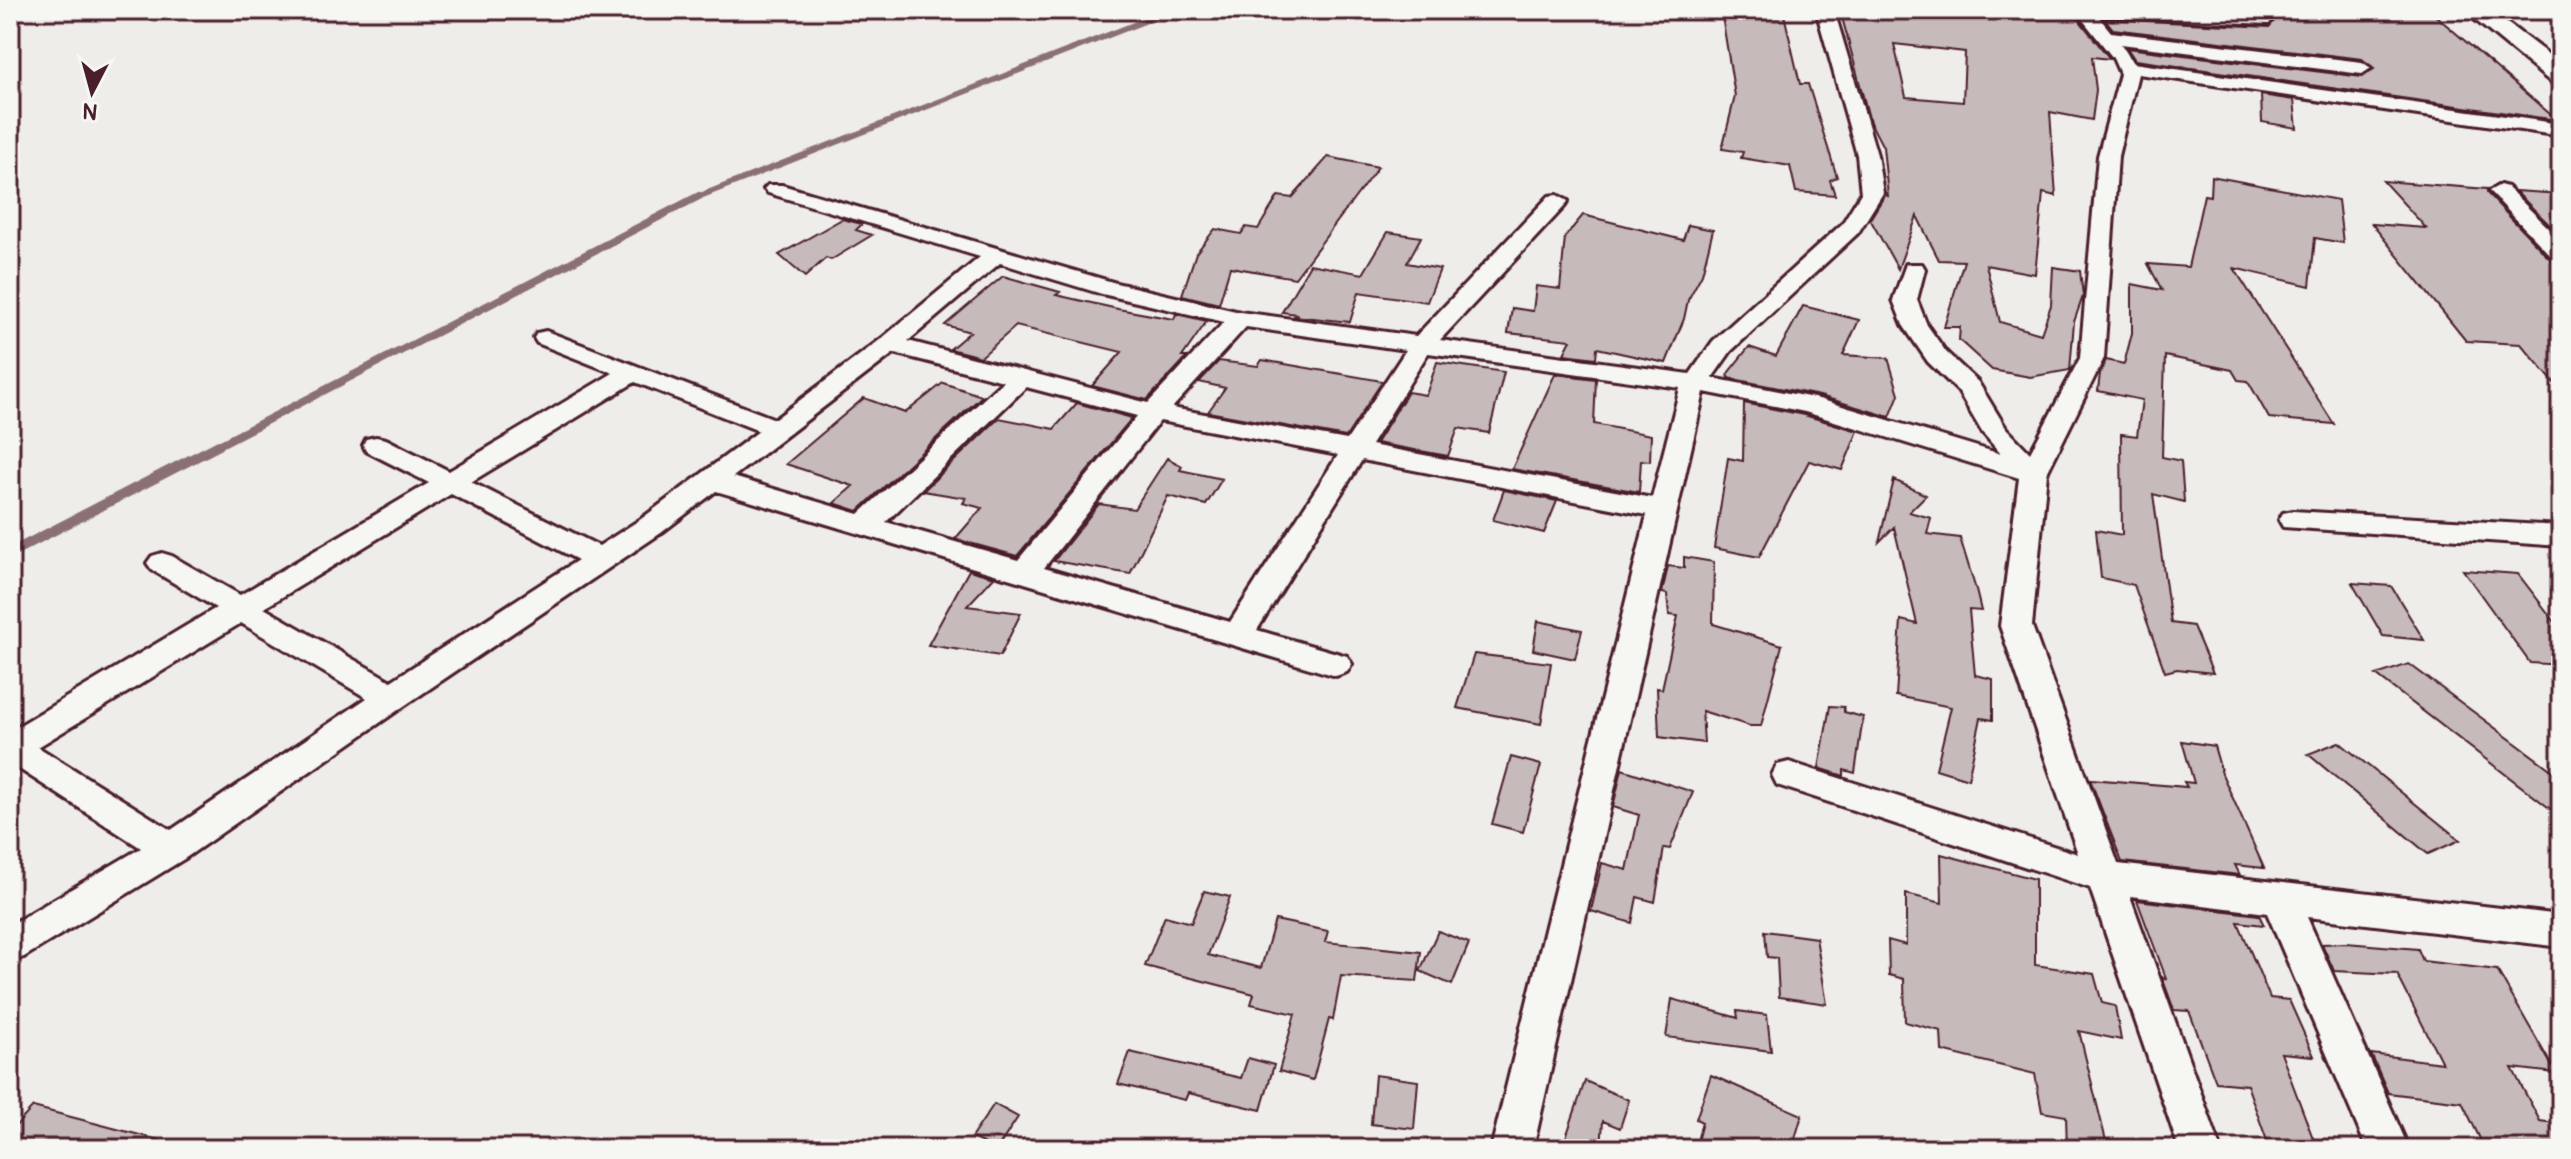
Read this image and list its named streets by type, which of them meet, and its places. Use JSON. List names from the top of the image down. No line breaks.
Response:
{"north":"bottom"}
